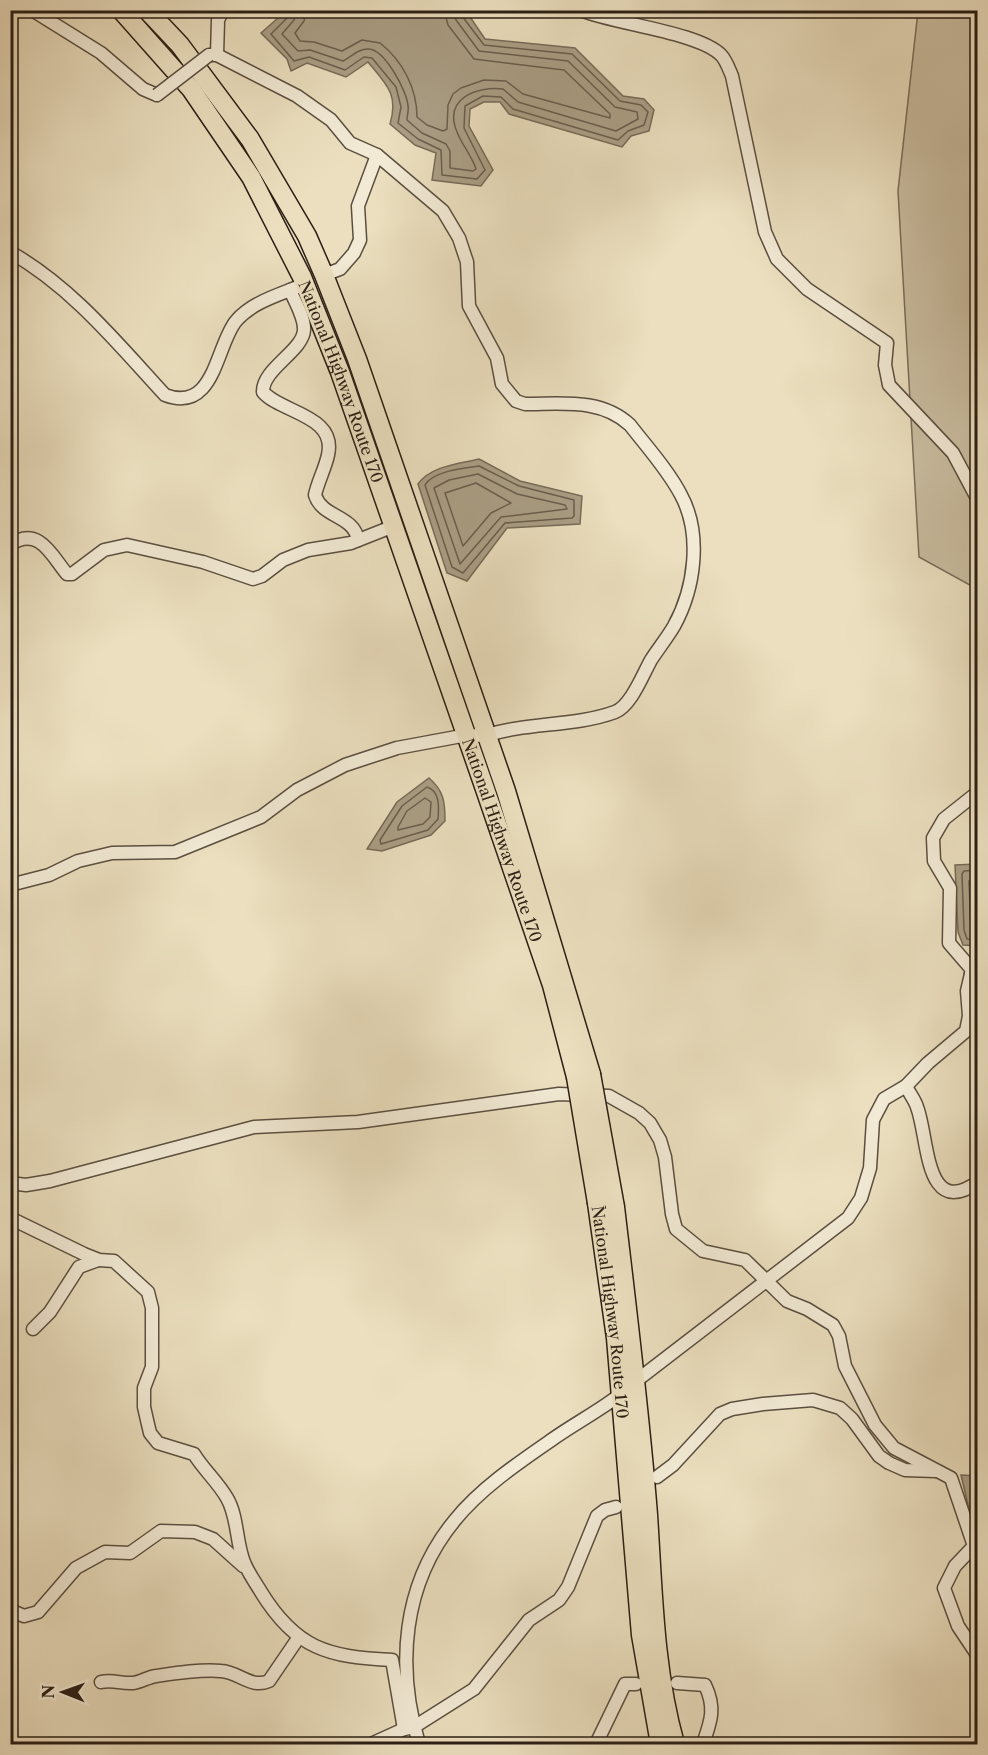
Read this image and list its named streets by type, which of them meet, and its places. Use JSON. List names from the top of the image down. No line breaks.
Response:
{"streets":{"highway":["National Highway Route 170"]},"north":"left"}
